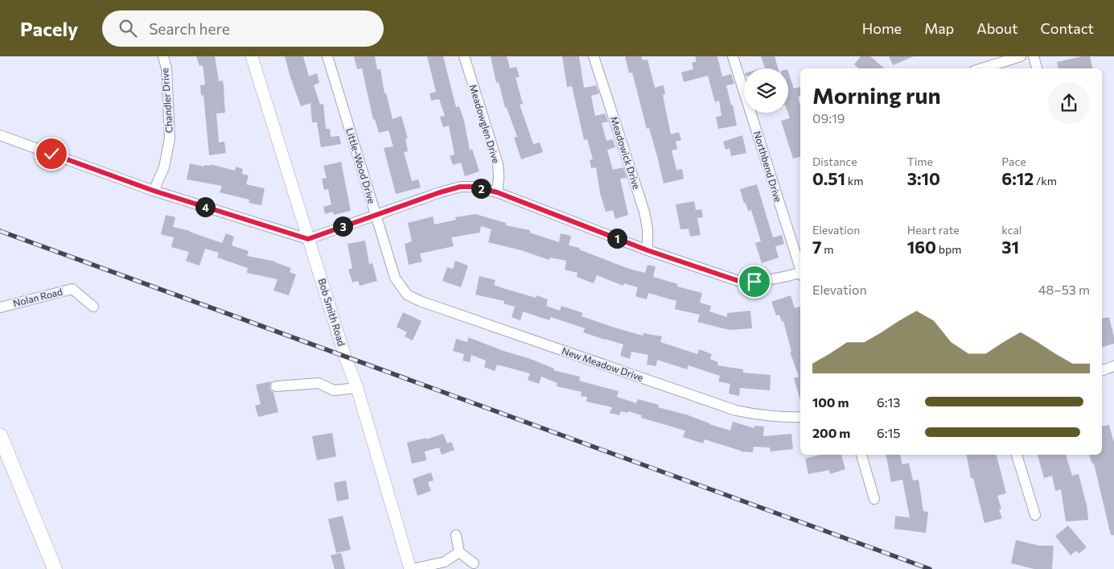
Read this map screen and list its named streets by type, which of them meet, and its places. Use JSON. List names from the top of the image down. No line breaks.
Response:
{"streets":{"street":["Chandler Drive","Meadowglen Drive","Meadowick Drive","Little-Wood Drive","Northbend Drive","Nolan Road","Bob Smith Road","New Meadow Drive"]},"crossings":[["Little-Wood Drive","New Meadow Drive"]],"page":{"header":"Pacely","search":"Search here","nav":["Home","Map","About","Contact"],"heading":["Morning run","09:19"],"stats":[["Distance","0.51 km"],["Time","3:10"],["Pace","6:12 /km"],["Elevation","7 m"],["Heart rate","160 bpm"],["kcal","31"]],"pins":["2","4","3","1"],"chart":["Elevation","48–53 m"],"list":[{"name":"100 m","note":"6:13"},{"name":"200 m","note":"6:15"}]}}
